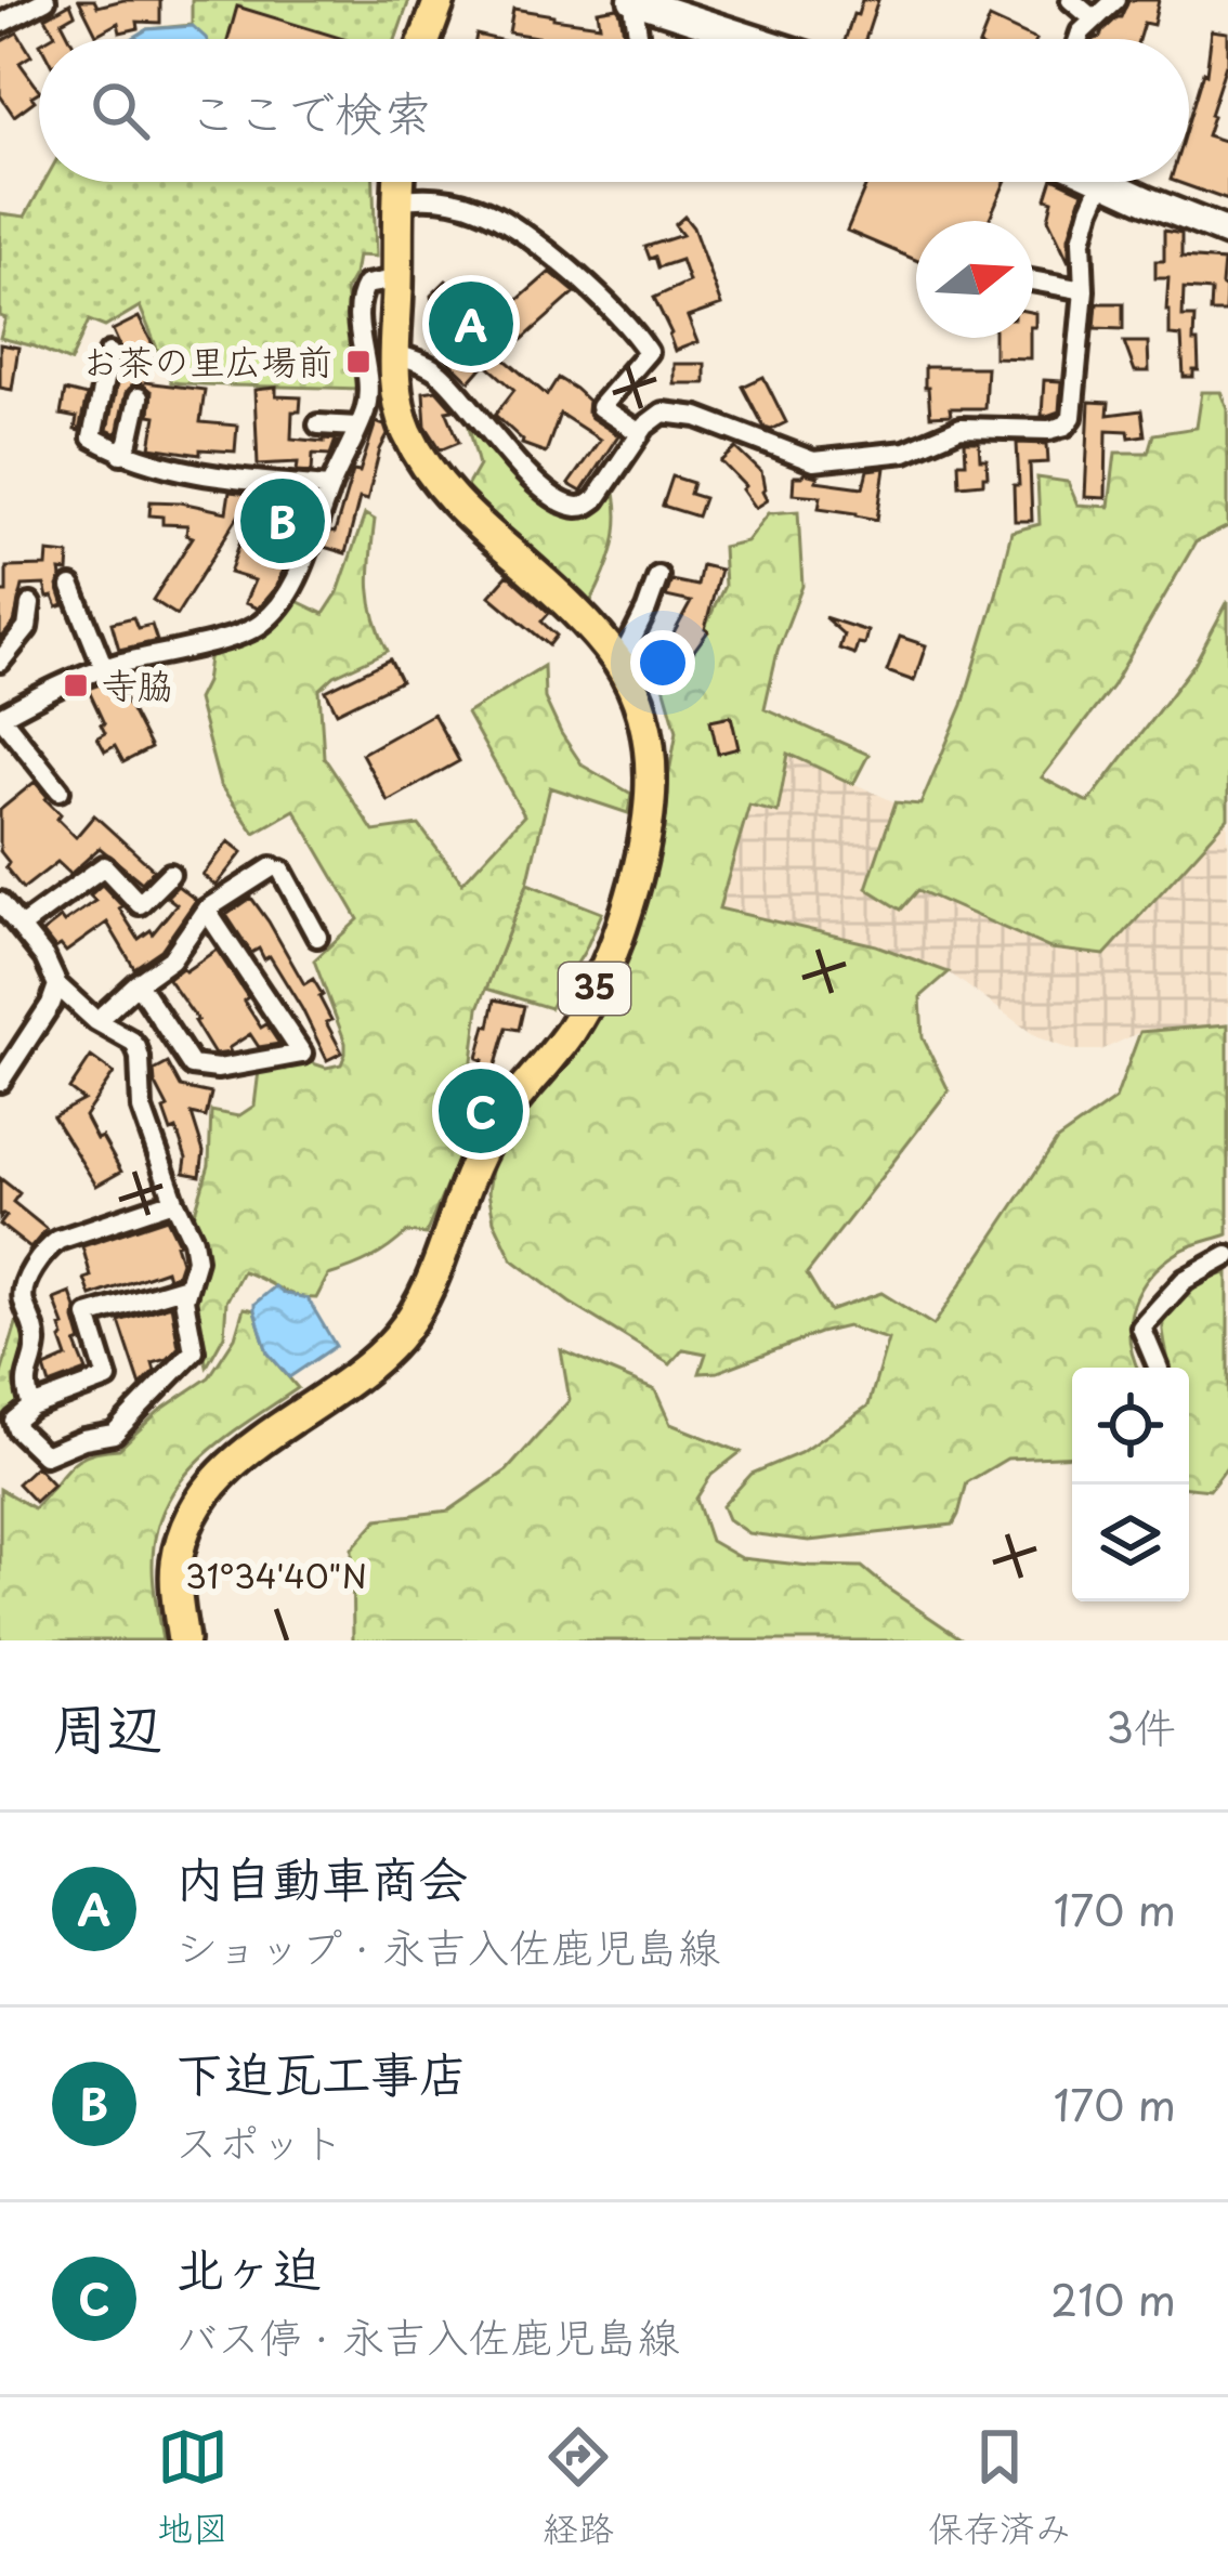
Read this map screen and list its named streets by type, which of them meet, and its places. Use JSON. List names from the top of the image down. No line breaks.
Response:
{"streets":{"main road":["35"]},"places":{"transit":["お茶の里広場前","寺脇"]},"north":"right","page":{"search":"ここで検索","pins":["A","B","C"],"heading":["周辺","3件"],"list":[{"mark":"A","name":"内自動車商会","note":"ショップ · 永吉入佐鹿児島線","value":"170 m"},{"mark":"B","name":"下迫瓦工事店","note":"スポット","value":"170 m"},{"mark":"C","name":"北ヶ迫","note":"バス停 · 永吉入佐鹿児島線","value":"210 m"}],"nav":["地図","経路","保存済み"]},"coordinates":["31°34'40\"N"]}
